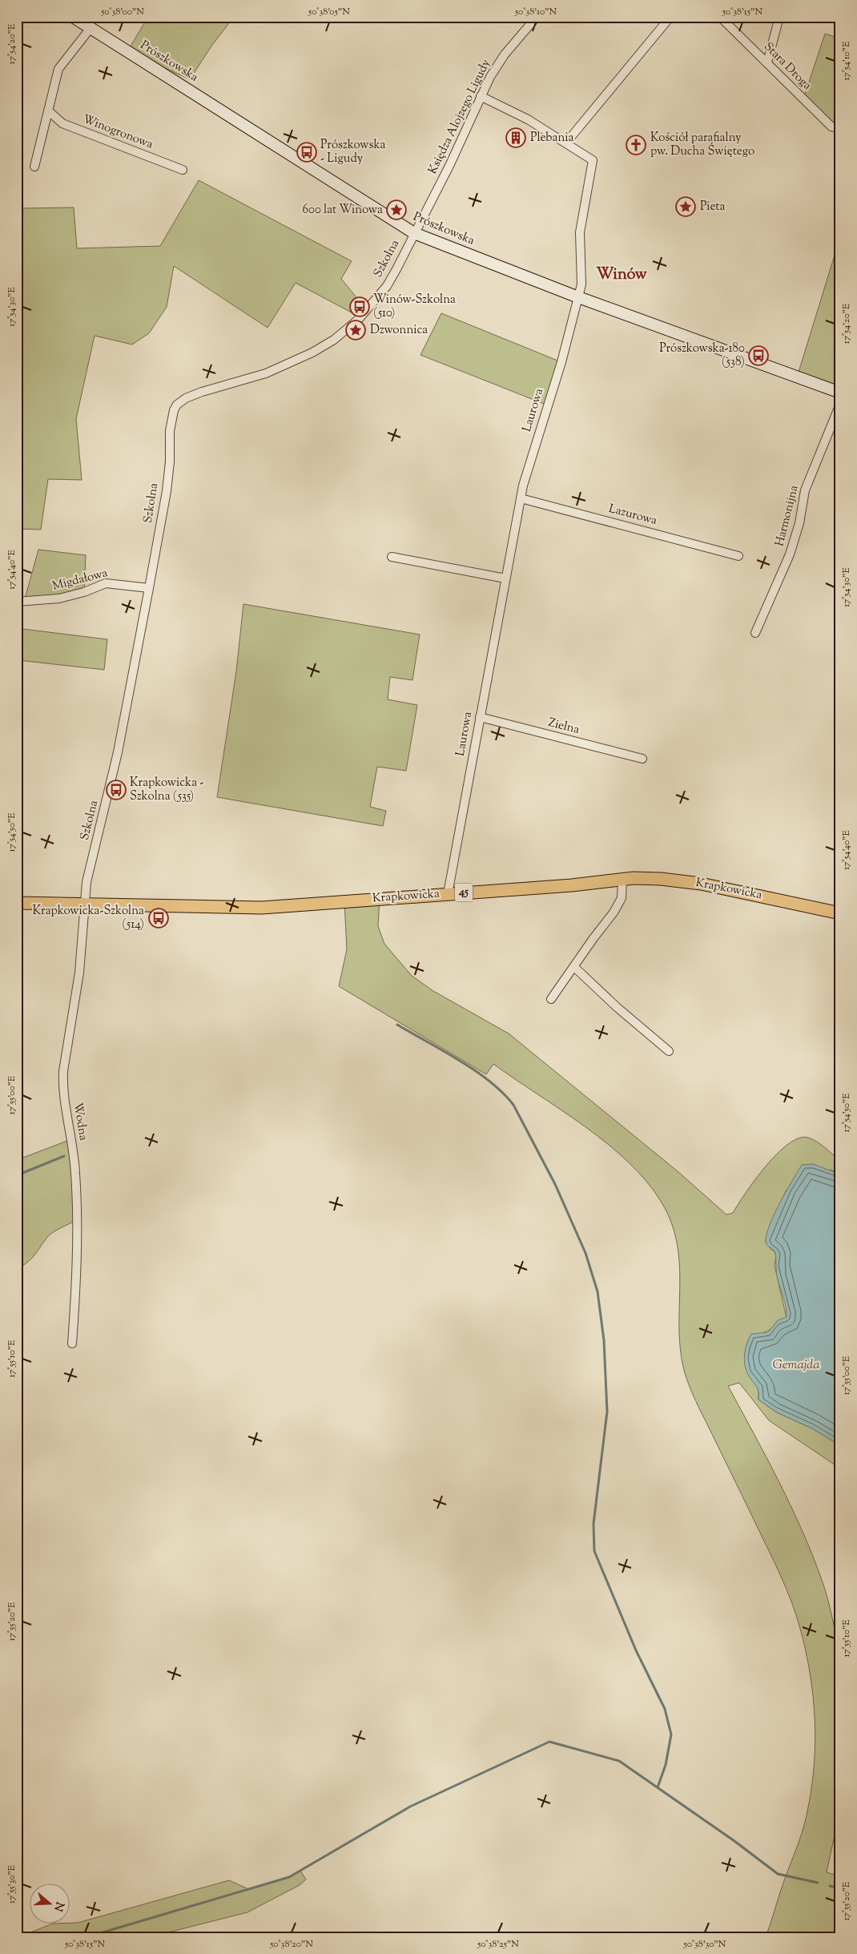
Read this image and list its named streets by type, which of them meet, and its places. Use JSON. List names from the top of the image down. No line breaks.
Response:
{"streets":{"main road":["Prószkowska","Krapkowicka","45"],"street":["Stara Droga","Księdza Alojzego Ligudy","Winogronowa","Szkolna","Laurowa","Lazurowa","Harmonijna","Migdałowa","Zielna","Wodna"]},"crossings":[["Prószkowska","Księdza Alojzego Ligudy"],["Prószkowska","Szkolna"],["Prószkowska","Laurowa"],["Księdza Alojzego Ligudy","Szkolna"],["Szkolna","Migdałowa"],["Szkolna","Krapkowicka"],["Szkolna","Wodna"],["Laurowa","Lazurowa"],["Laurowa","Zielna"],["Laurowa","Krapkowicka"],["Krapkowicka","Wodna"]],"districts":["Winów"],"water":["Gemajda"],"places":{"building":["Plebania"],"church":["Kościół parafialny pw. Ducha Świętego"],"bus stop":["Prószkowska - Ligudy","Winów-Szkolna (510)","Prószkowska-180 (538)","Krapkowicka - Szkolna (535)","Krapkowicka-Szkolna (514)"],"place":["Pieta","600 lat Winowa","Dzwonnica"]},"north":"right","coordinates":["50°38'00\"N","50°38'05\"N","50°38'10\"N","50°38'15\"N","17°54'20\"E","17°54'10\"E","17°54'30\"E","17°54'40\"E","17°54'50\"E","17°55'00\"E","17°55'10\"E","17°55'20\"E","17°55'30\"E","50°38'20\"N","50°38'25\"N","50°38'30\"N"]}
